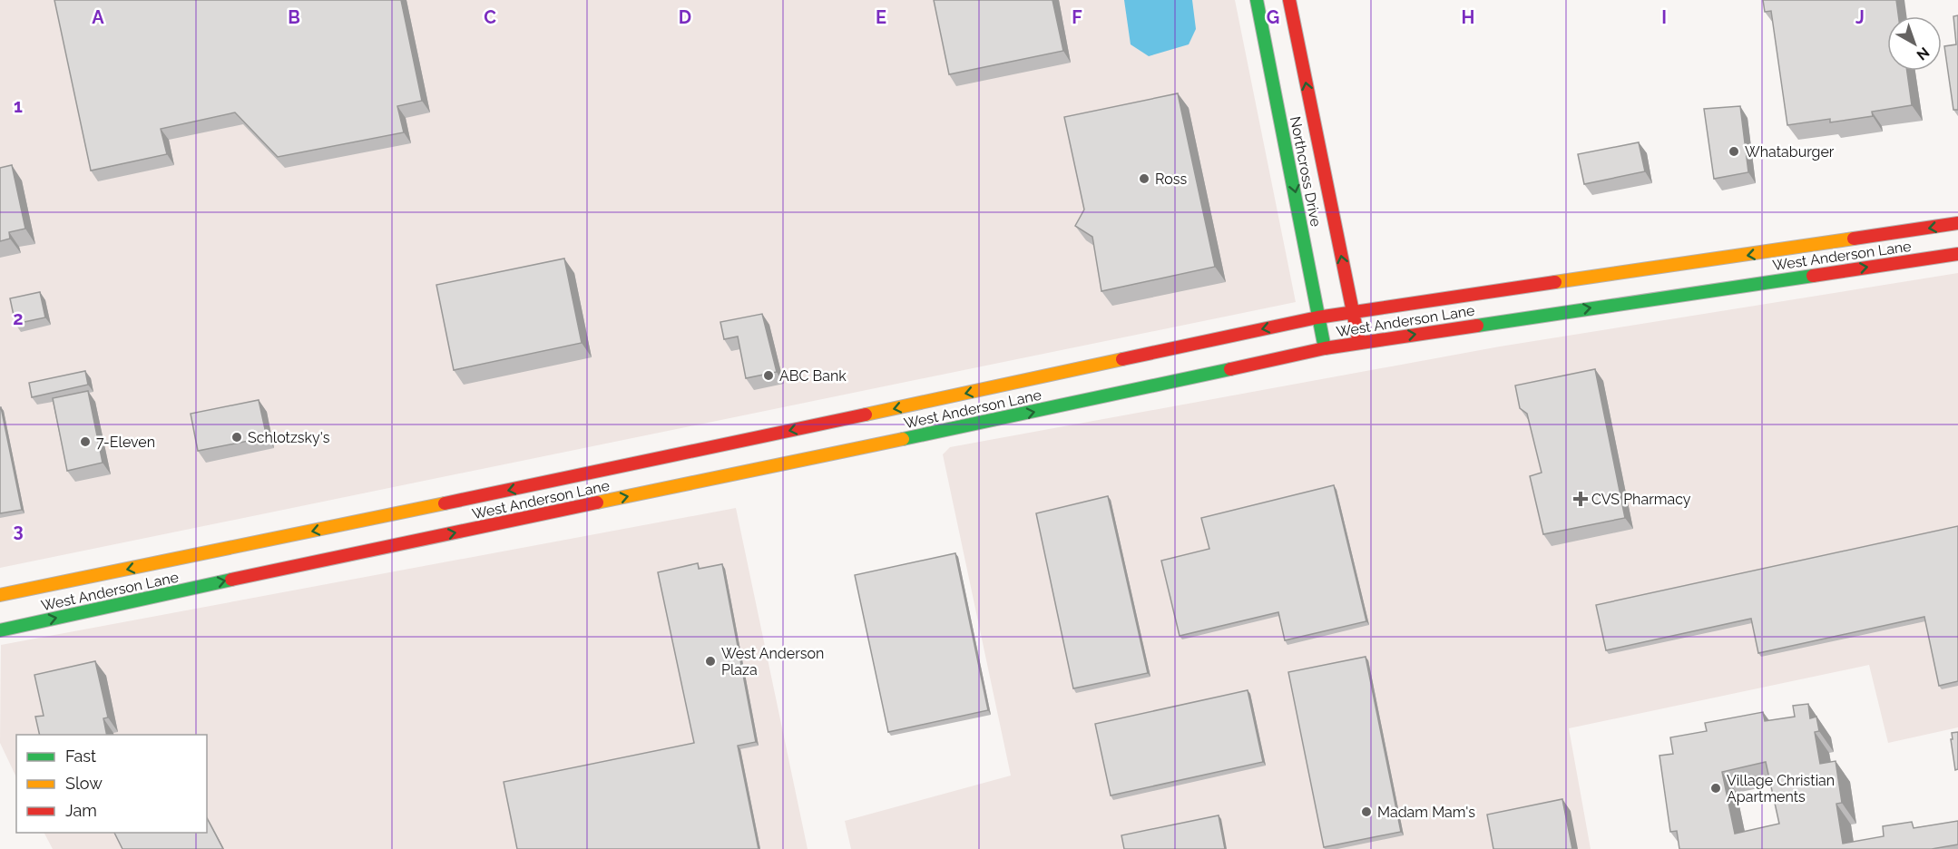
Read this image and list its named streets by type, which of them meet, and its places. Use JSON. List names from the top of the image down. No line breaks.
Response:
{"streets":{"main road":["Northcross Drive","West Anderson Lane"]},"crossings":[["Northcross Drive","West Anderson Lane"]],"places":{"other":["Whataburger","Ross","ABC Bank","Schlotzsky's","7-Eleven","West Anderson Plaza","Village Christian Apartments","Madam Mam's"],"health":["CVS Pharmacy"]},"legend":["Fast","Slow","Jam"],"north":"bottom right","grid":{"columns":["A","B","C","D","E","F","G","H","I","J"],"rows":["1","2","3"]}}
